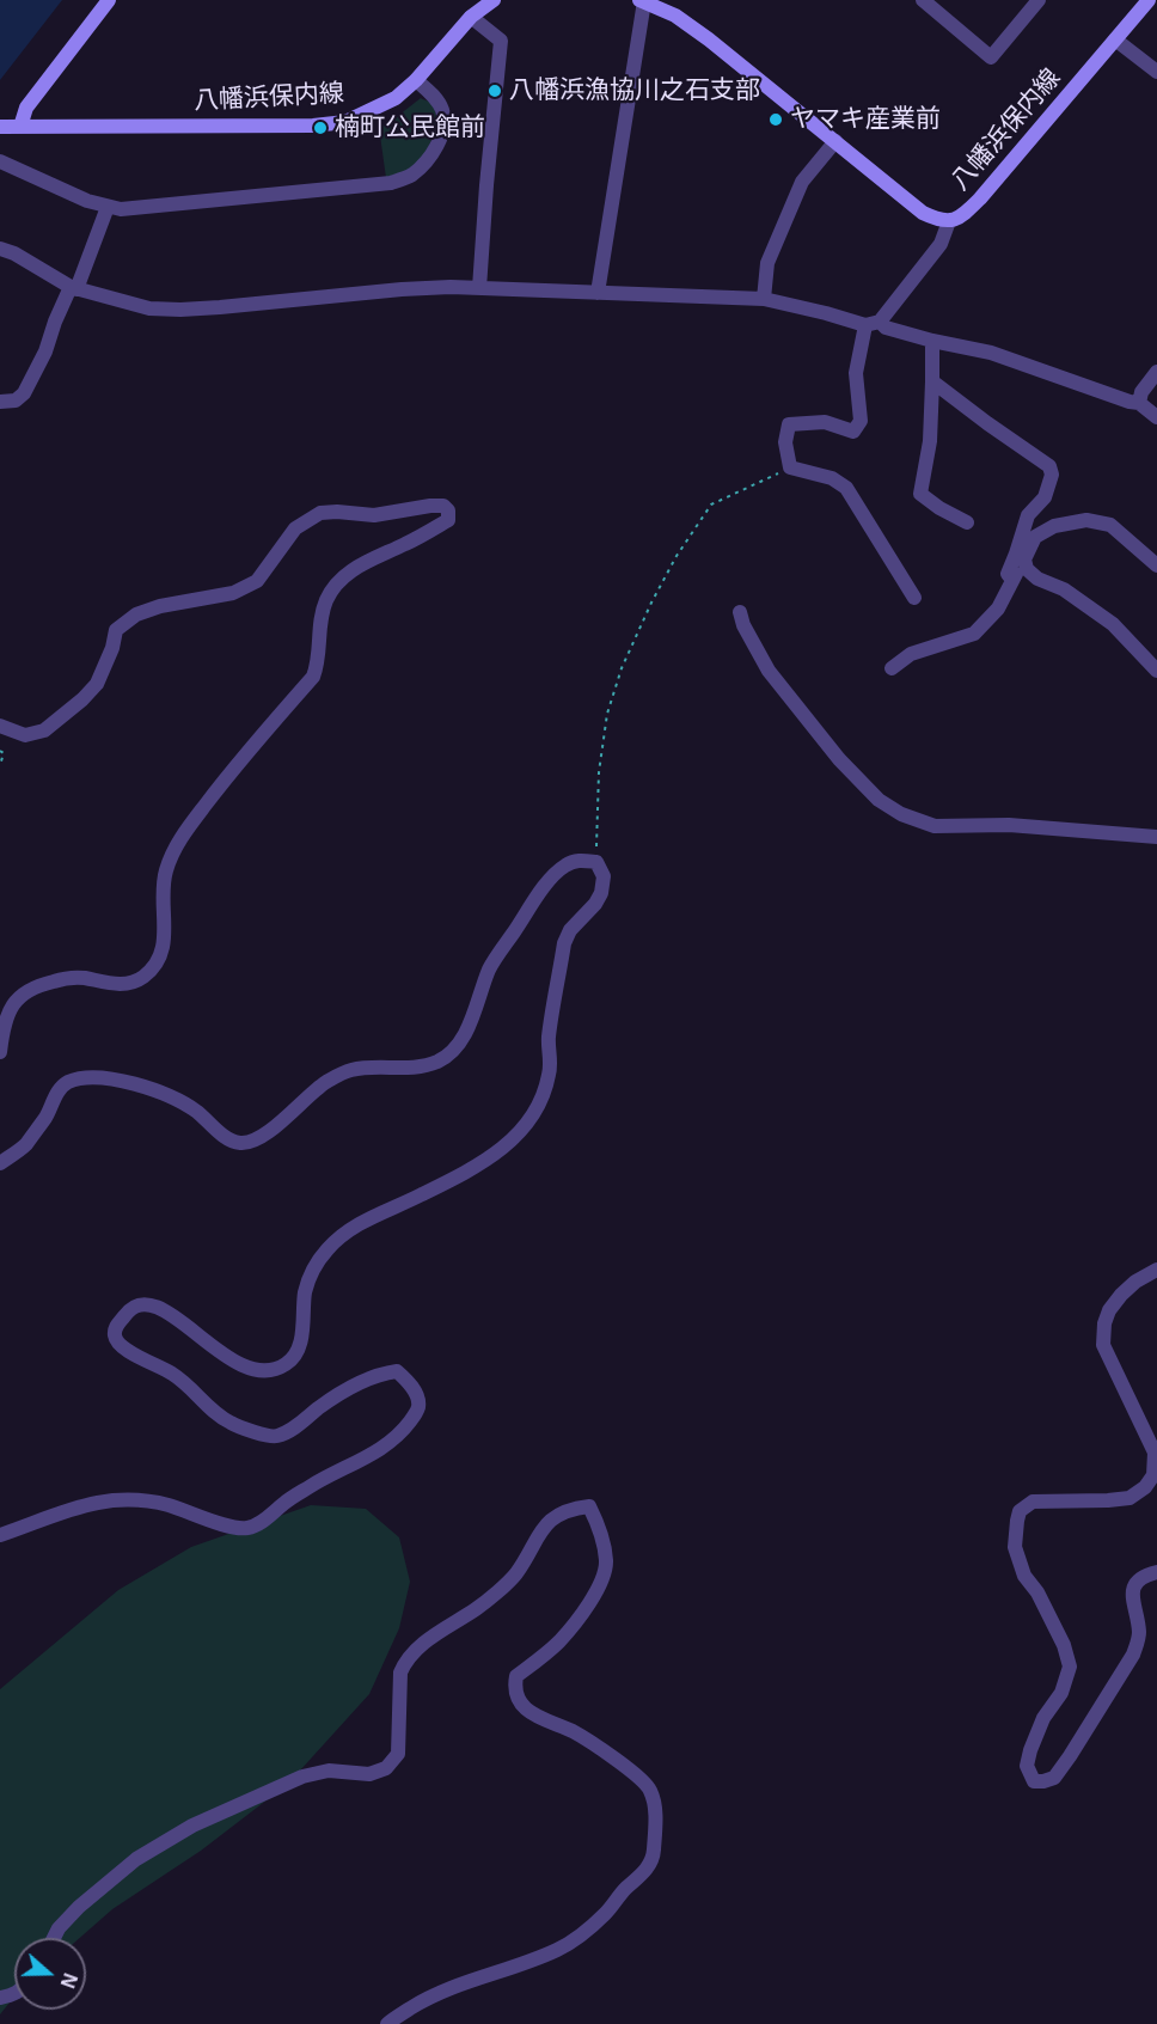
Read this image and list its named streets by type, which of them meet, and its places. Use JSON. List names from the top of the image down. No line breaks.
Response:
{"streets":{"main road":["八幡浜保内線"]},"places":["八幡浜漁協川之石支部","ヤマキ産業前","楠町公民館前"],"north":"right"}
